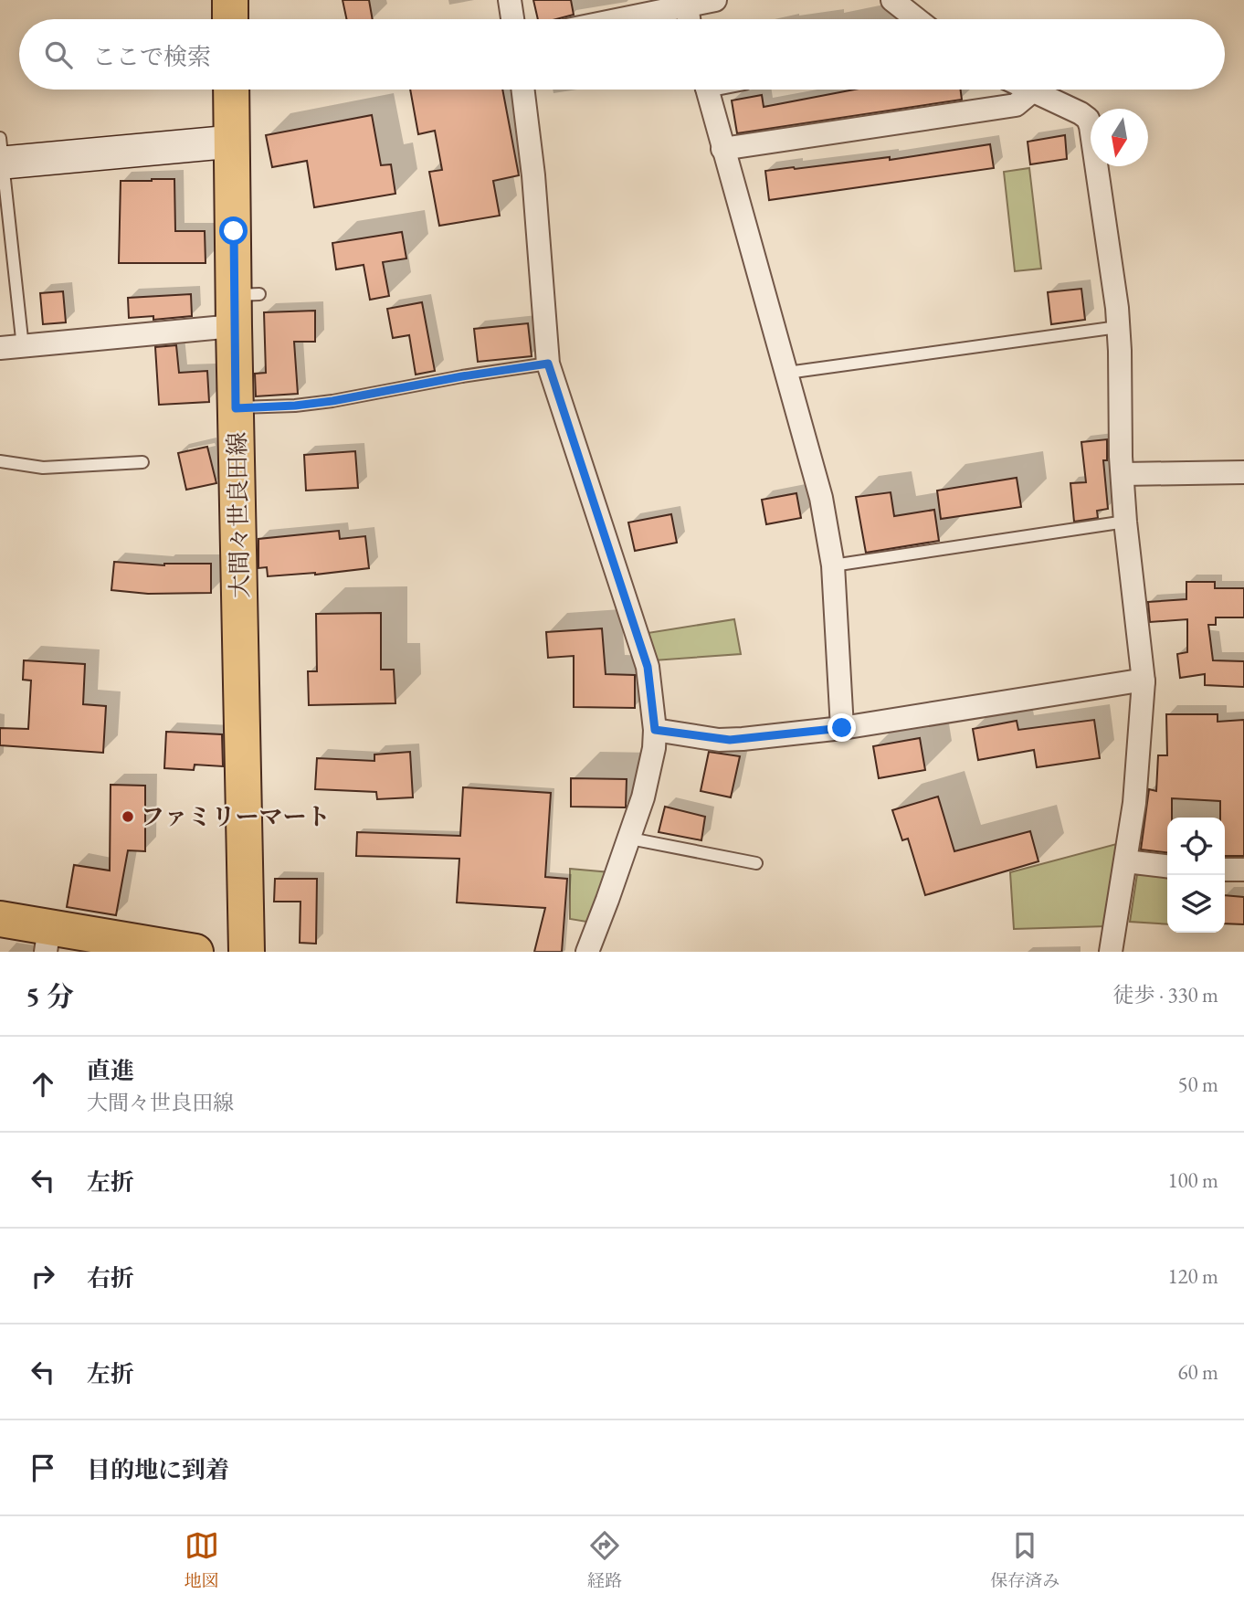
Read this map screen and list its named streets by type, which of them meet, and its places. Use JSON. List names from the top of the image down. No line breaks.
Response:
{"streets":{"main road":["大間々世良田線"]},"places":["ファミリーマート"],"north":"bottom","page":{"search":"ここで検索","heading":["5 分","徒歩 · 330 m"],"list":[["直進","大間々世良田線","50 m"],["左折","100 m"],["右折","120 m"],["左折","60 m"],"目的地に到着"],"nav":["地図","経路","保存済み"]}}
